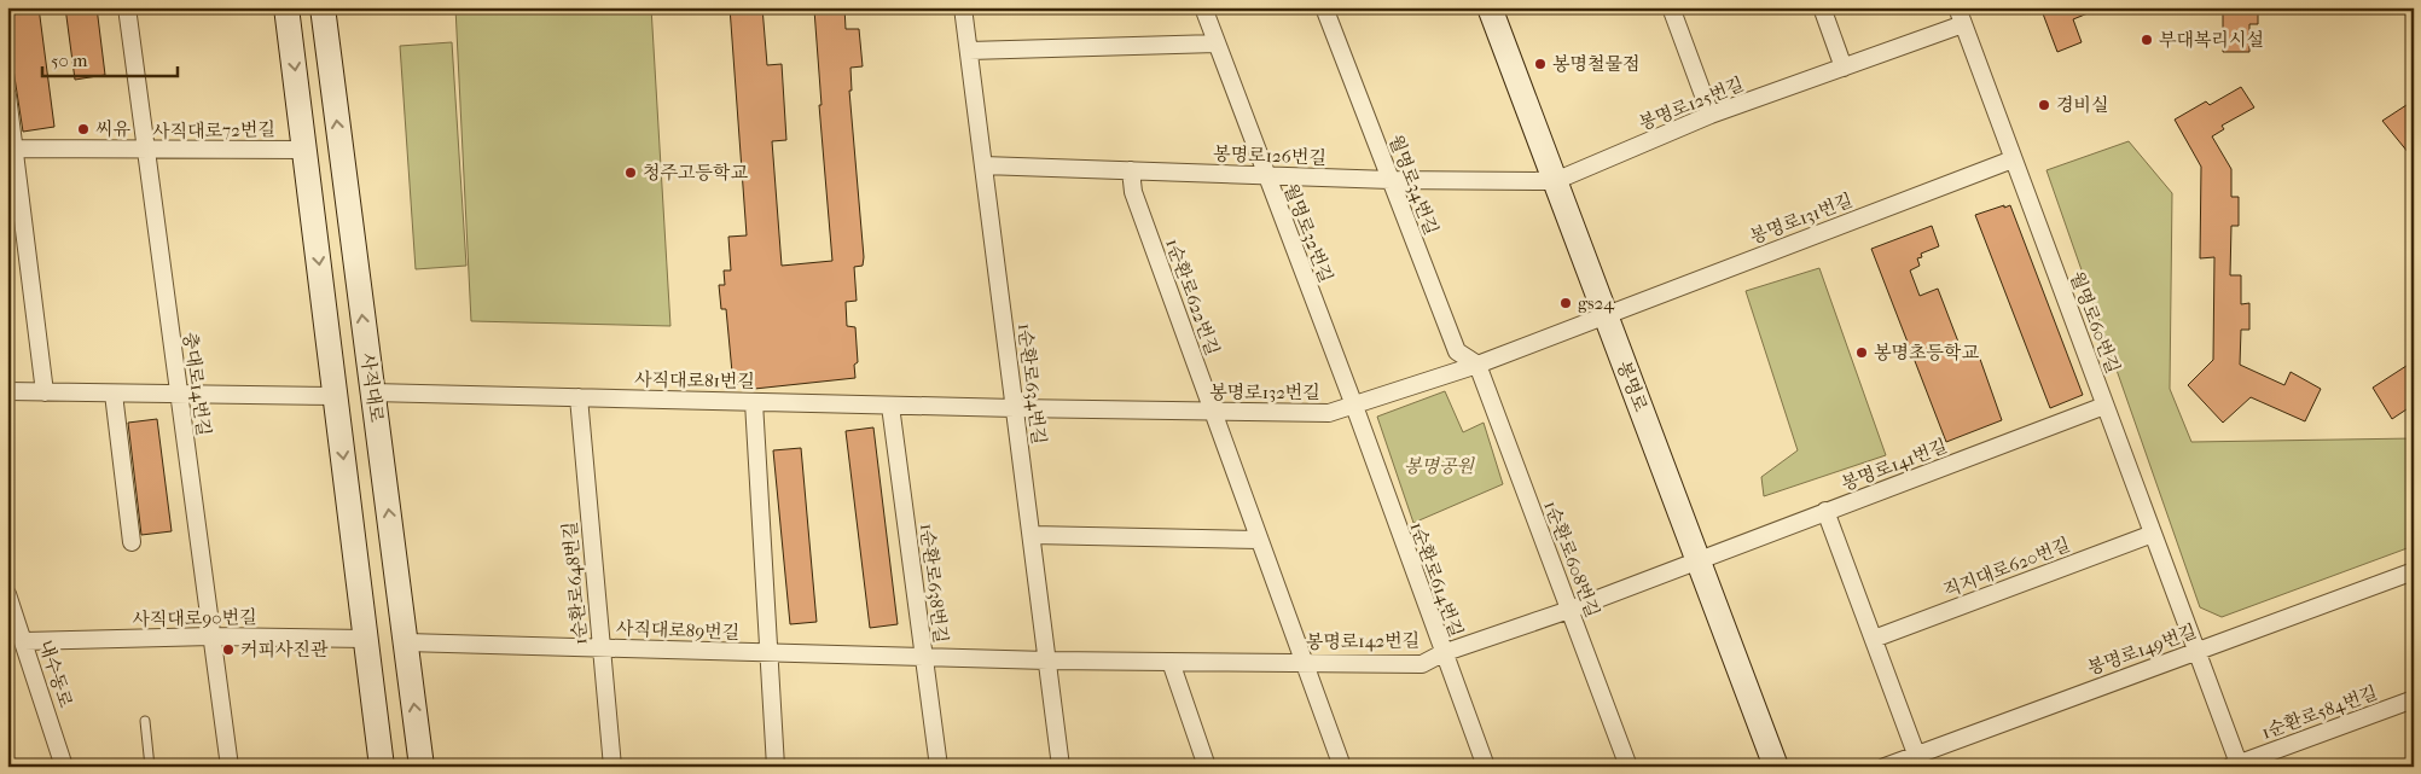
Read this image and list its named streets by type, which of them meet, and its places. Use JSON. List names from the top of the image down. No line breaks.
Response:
{"streets":{"main road":["봉명로","사직대로"],"street":["봉명로125번길","사직대로72번길","봉명로126번길","월명로34번길","봉명로131번길","월명로32번길","1순환로622번길","월명로60번길","사직대로81번길","충대로14번길","1순환로634번길","봉명로132번길","봉명로141번길","1순환로608번길","직지대로620번길","1순환로614번길","1순환로648번길","1순환로638번길","사직대로90번길","사직대로89번길","봉명로142번길","봉명로149번길","내수동로","1순환로584번길"]},"crossings":[["봉명로125번길","봉명로126번길"],["봉명로125번길","월명로60번길"],["봉명로125번길","봉명로"],["사직대로72번길","충대로14번길"],["사직대로72번길","사직대로"],["봉명로126번길","월명로34번길"],["봉명로126번길","월명로32번길"],["봉명로126번길","1순환로622번길"],["봉명로126번길","1순환로634번길"],["봉명로126번길","봉명로"],["월명로34번길","봉명로132번길"],["월명로34번길","1순환로608번길"],["봉명로131번길","월명로60번길"],["봉명로131번길","봉명로"],["봉명로131번길","봉명로132번길"],["월명로32번길","봉명로132번길"],["월명로32번길","1순환로614번길"],["1순환로622번길","봉명로132번길"],["1순환로622번길","봉명로142번길"],["월명로60번길","봉명로141번길"],["월명로60번길","직지대로620번길"],["월명로60번길","봉명로149번길"],["월명로60번길","1순환로584번길"],["사직대로81번길","1순환로634번길"],["사직대로81번길","사직대로"],["사직대로81번길","봉명로132번길"],["사직대로81번길","1순환로648번길"],["사직대로81번길","1순환로638번길"],["사직대로81번길","사직대로89번길"],["충대로14번길","사직대로90번길"],["1순환로634번길","봉명로132번길"],["1순환로634번길","사직대로89번길"],["1순환로634번길","봉명로142번길"],["봉명로","봉명로132번길"],["봉명로","봉명로141번길"],["봉명로","봉명로142번길"],["사직대로","사직대로90번길"],["사직대로","사직대로89번길"],["봉명로132번길","1순환로608번길"],["봉명로132번길","1순환로614번길"],["봉명로141번길","봉명로142번길"],["1순환로608번길","봉명로142번길"],["1순환로614번길","봉명로142번길"],["1순환로648번길","사직대로89번길"],["1순환로638번길","사직대로89번길"],["사직대로90번길","내수동로"],["사직대로89번길","봉명로142번길"]],"parks":["봉명공원"],"places":["부대복리시설","봉명철물점","경비실","씨유","청주고등학교","gs24","봉명초등학교","커피사진관"],"scale_bar":"50 m"}
